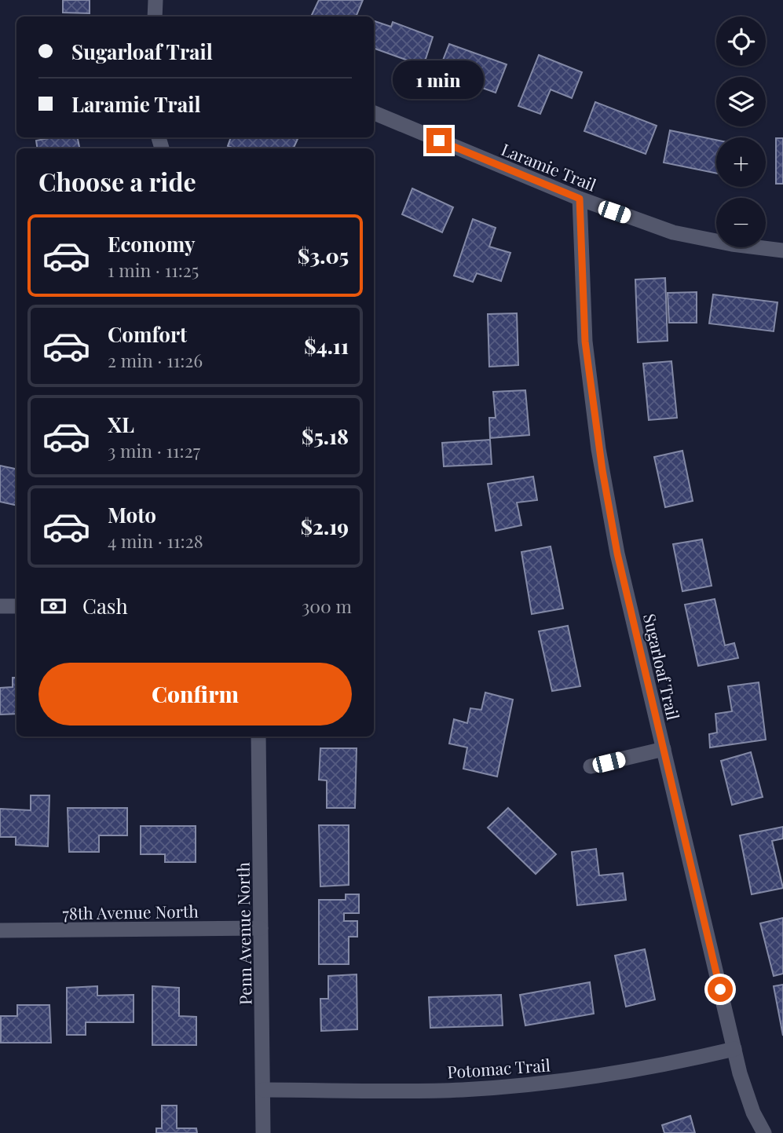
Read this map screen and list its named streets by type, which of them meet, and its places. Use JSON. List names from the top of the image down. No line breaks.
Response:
{"streets":{"street":["Laramie Trail","Sugarloaf Trail","78th Avenue North","Penn Avenue North","Potomac Trail"]},"crossings":[["Laramie Trail","Sugarloaf Trail"],["Sugarloaf Trail","Potomac Trail"],["78th Avenue North","Penn Avenue North"],["Penn Avenue North","Potomac Trail"]],"page":{"map_buttons":["+","−"],"banner":["Sugarloaf Trail","Laramie Trail"],"bubble":"1 min","heading":"Choose a ride","list":[{"name":"Economy","note":"1 min · 11:25","value":"$3.05"},{"name":"Comfort","note":"2 min · 11:26","value":"$4.11"},{"name":"XL","note":"3 min · 11:27","value":"$5.18"},{"name":"Moto","note":"4 min · 11:28","value":"$2.19"}],"pay":["Cash","300 m"],"buttons":"Confirm"}}
